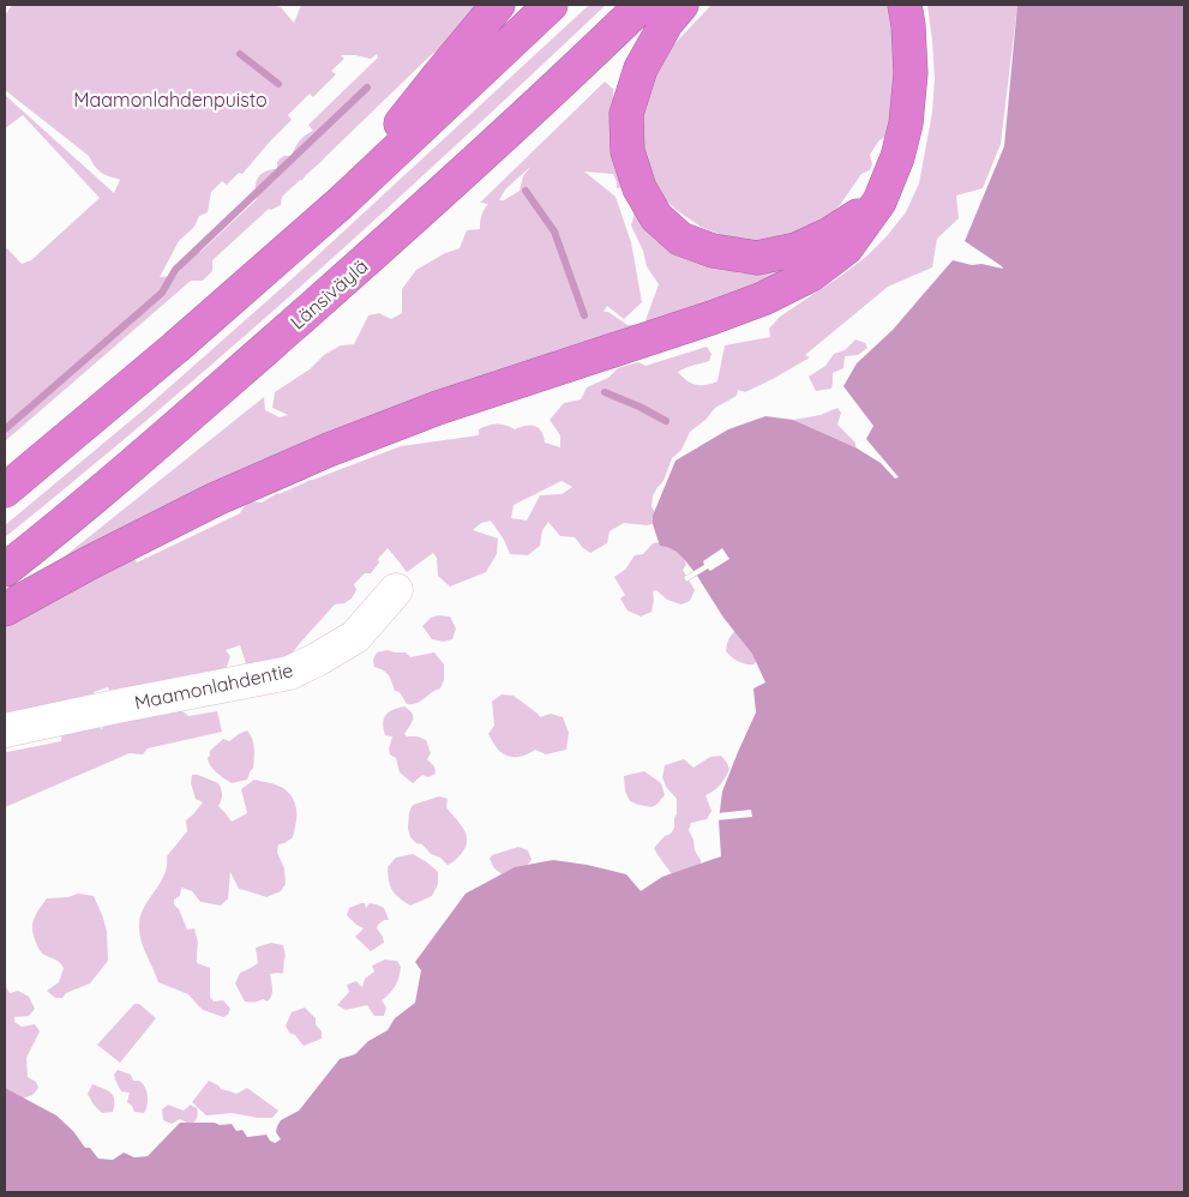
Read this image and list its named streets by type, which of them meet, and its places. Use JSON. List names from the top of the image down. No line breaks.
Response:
{"streets":{"highway":["Länsiväylä"],"street":["Maamonlahdentie"]},"parks":["Maamonlahdenpuisto"]}
